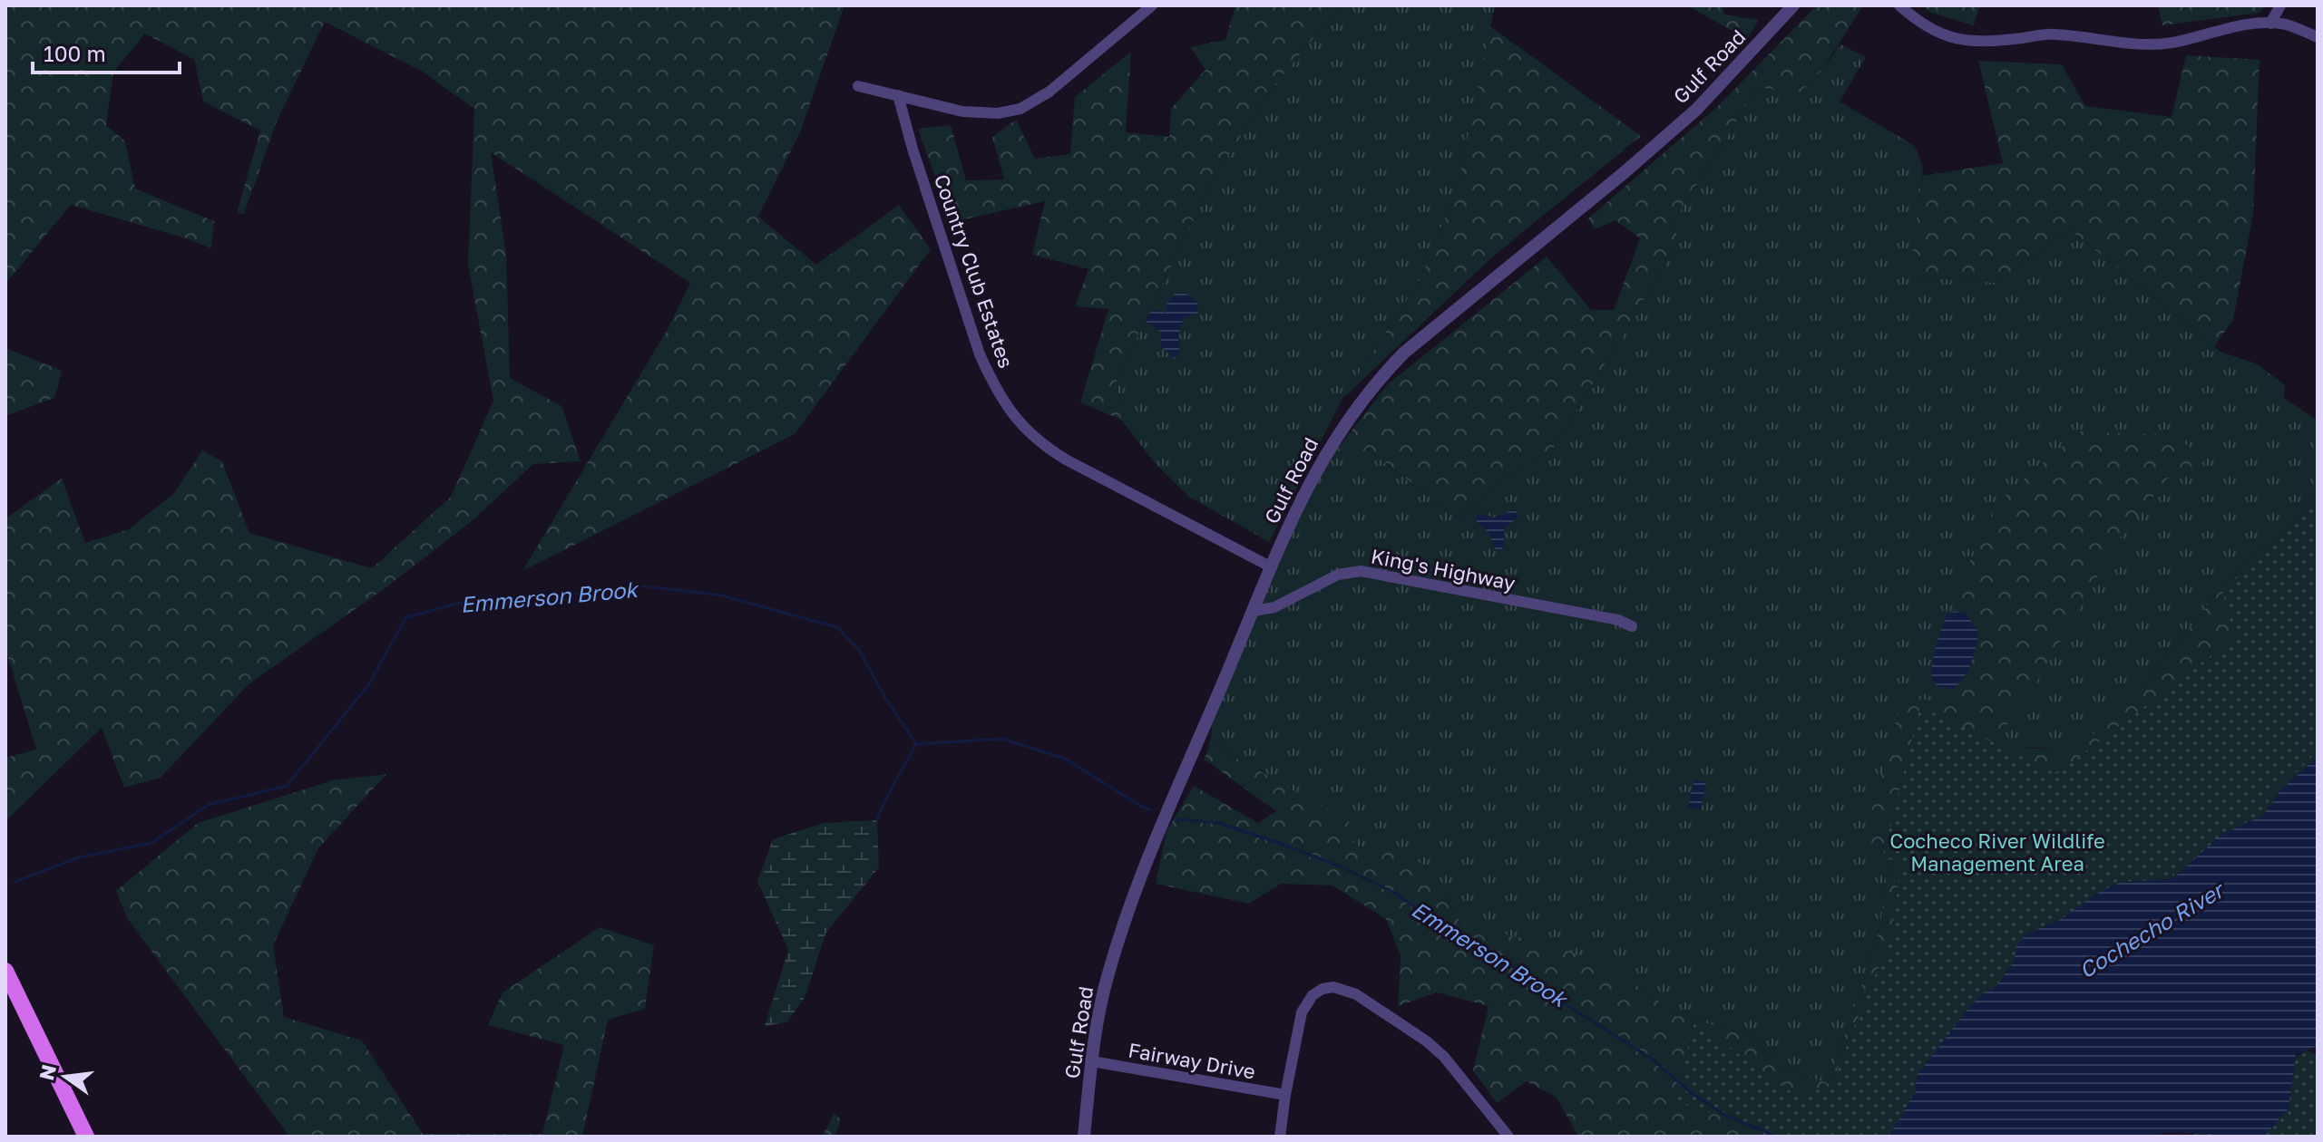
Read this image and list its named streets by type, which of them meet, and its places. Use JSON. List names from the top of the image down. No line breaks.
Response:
{"streets":{"street":["Gulf Road","Country Club Estates","King's Highway","Fairway Drive"]},"crossings":[["Gulf Road","Country Club Estates"],["Gulf Road","King's Highway"],["Gulf Road","Fairway Drive"]],"water":["Emmerson Brook","Cochecho River"],"parks":["Cocheco River Wildlife Management Area"],"scale_bar":"100 m","north":"left"}
